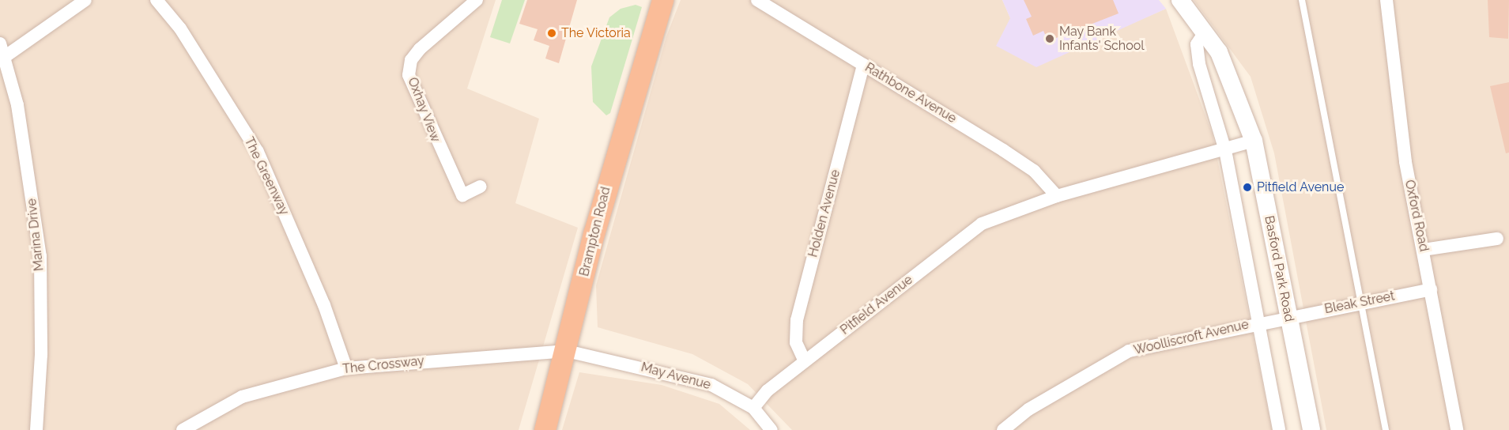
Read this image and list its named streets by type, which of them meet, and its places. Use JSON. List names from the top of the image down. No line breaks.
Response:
{"streets":{"highway":["Brampton Road"],"main road":["Basford Park Road"],"street":["Rathbone Avenue","Oxhay View","The Greenway","Holden Avenue","Oxford Road","Marina Drive","Bleak Street","Pitfield Avenue","Woolliscroft Avenue","The Crossway","May Avenue"]},"crossings":[["Rathbone Avenue","Holden Avenue"],["Rathbone Avenue","Pitfield Avenue"],["The Greenway","The Crossway"],["Holden Avenue","Pitfield Avenue"],["Oxford Road","Bleak Street"],["Brampton Road","The Crossway"],["Brampton Road","May Avenue"],["Basford Park Road","Bleak Street"],["Basford Park Road","Pitfield Avenue"],["Basford Park Road","Woolliscroft Avenue"],["Bleak Street","Woolliscroft Avenue"],["Pitfield Avenue","May Avenue"],["The Crossway","May Avenue"]],"places":["The Victoria","May Bank Infants' School","Pitfield Avenue"]}
